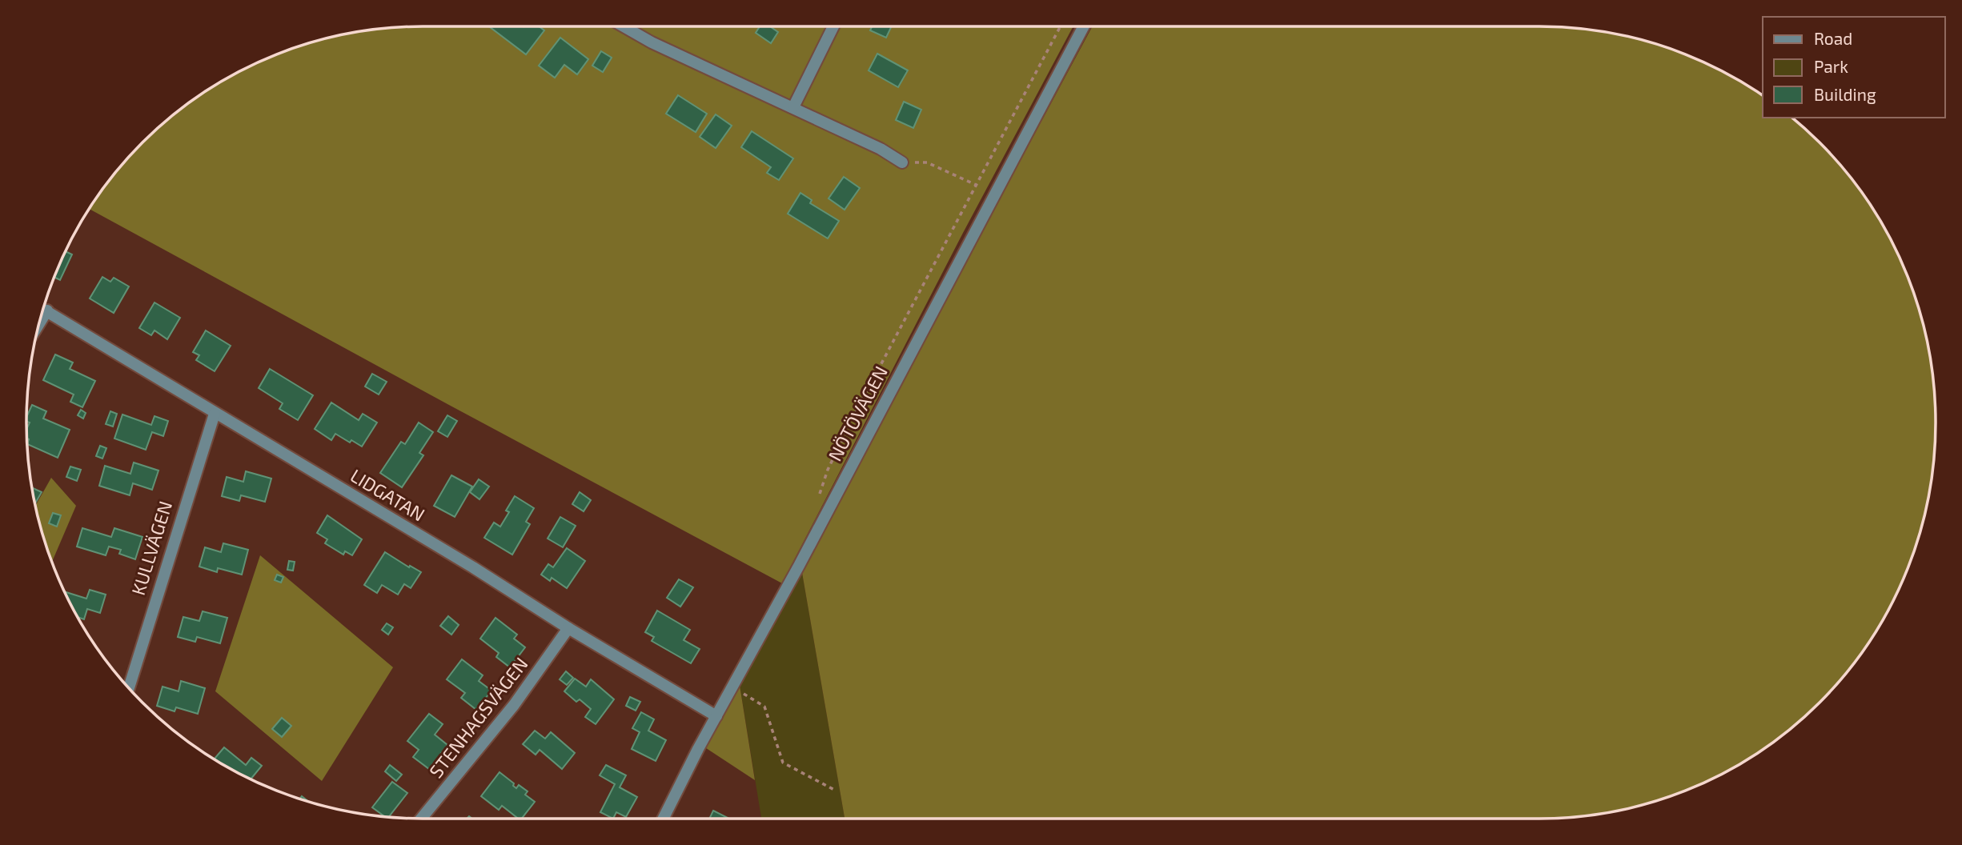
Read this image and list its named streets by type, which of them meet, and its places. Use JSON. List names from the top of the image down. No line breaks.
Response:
{"streets":{"street":["NÖTÖVÄGEN","LIDGATAN","KULLVÄGEN","STENHAGSVÄGEN"]},"crossings":[["NÖTÖVÄGEN","LIDGATAN"],["LIDGATAN","KULLVÄGEN"],["LIDGATAN","STENHAGSVÄGEN"]],"legend":["Road","Park","Building"]}
